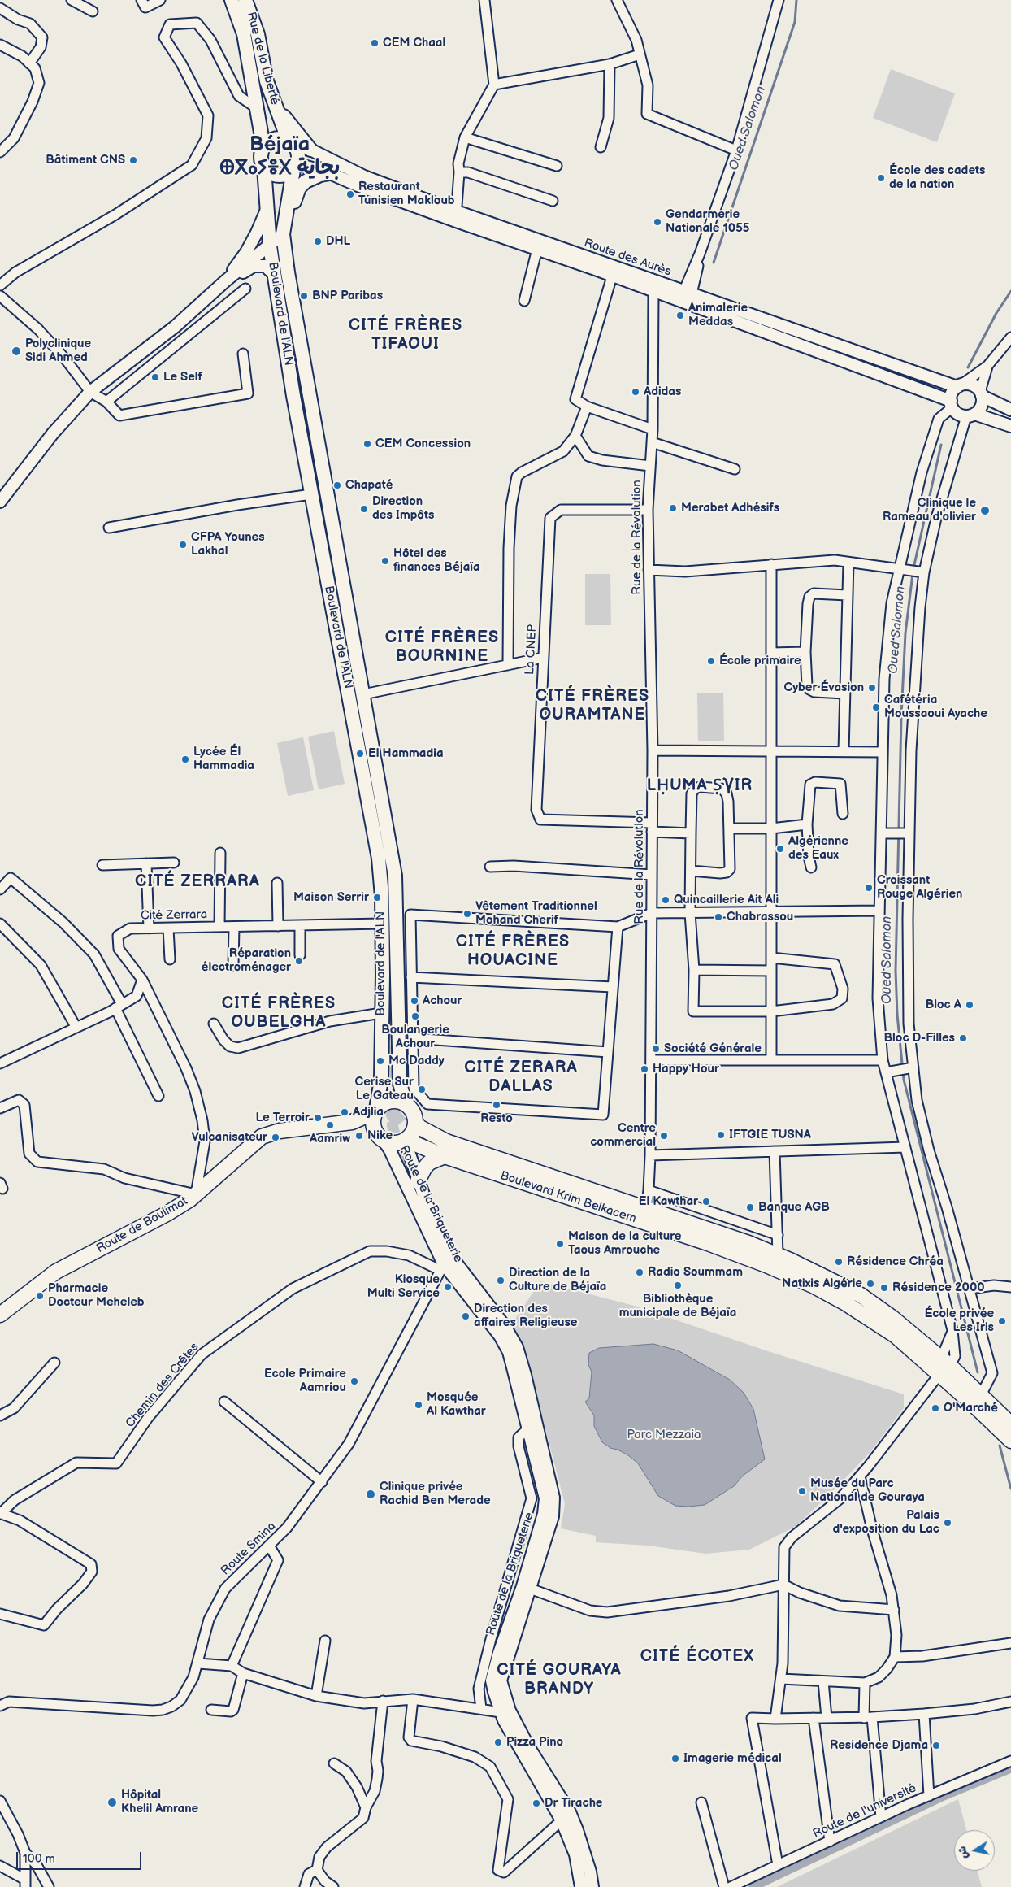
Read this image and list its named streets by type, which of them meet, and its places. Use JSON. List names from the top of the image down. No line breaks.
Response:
{"streets":{"main road":["Rue de la Liberté","Boulevard de l'ALN","Boulevard Krim Belkacem","Route de Boulimat"],"street":["Route des Aurès","Rue de la Révolution","La CNEP","Cité Zerrara","Route de la Briqueterie","Chemin des Crêtes","Route Smina","Route de l'université"]},"crossings":[["Rue de la Liberté","Route des Aurès"],["Rue de la Liberté","Boulevard de l'ALN"],["Route des Aurès","Boulevard de l'ALN"],["Route des Aurès","Rue de la Révolution"],["Boulevard de l'ALN","Cité Zerrara"],["Boulevard de l'ALN","Boulevard Krim Belkacem"],["Boulevard de l'ALN","Route de la Briqueterie"],["Boulevard de l'ALN","Route de Boulimat"],["Rue de la Révolution","La CNEP"],["Rue de la Révolution","Boulevard Krim Belkacem"],["Boulevard Krim Belkacem","Route de la Briqueterie"],["Boulevard Krim Belkacem","Route de Boulimat"],["Route de la Briqueterie","Route de Boulimat"],["Route de la Briqueterie","Chemin des Crêtes"],["Route de la Briqueterie","Route Smina"],["Chemin des Crêtes","Route Smina"]],"districts":["Béjaïa ⴲⴳⴰⵢⴻⵝ بجاية","CITÉ FRÈRES TIFAOUI","CITÉ FRÈRES BOURNINE","CITÉ FRÈRES OURAMTANE","LḤUMA ṢƔIR","CITÉ ZERRARA","CITÉ FRÈRES HOUACINE","CITÉ FRÈRES OUBELGHA","CITÉ ZERARA DALLAS","CITÉ ÉCOTEX","CITÉ GOURAYA BRANDY"],"water":["Oued Salomon"],"parks":["Parc Mezzaia"],"places":["CEM Chaal","Bâtiment CNS","École des cadets de la nation","Restaurant Tunisien Makloub","Gendarmerie Nationale 1055","DHL","BNP Paribas","Animalerie Meddas","Polyclinique Sidi Ahmed","Le Self","Adidas","CEM Concession","Chapaté","Merabet Adhésifs","Direction des Impôts","Clinique le Rameau d'olivier","CFPA Younes Lakhal","Hôtel des finances Béjaïa","École primaire","Cyber Évasion","Cafétéria Moussaoui Ayache","El Hammadia","Lycée Él Hammadia","Algérienne des Eaux","Croissant Rouge Algérien","Maison Serrir","Quincaillerie Ait Ali","Vêtement Traditionnel Mohand Cherif","Chabrassou","Réparation électroménager","Achour","Bloc A","Boulangerie Achour","Bloc D-Filles","Société Générale","Mc Daddy","Happy Hour","Cerise Sur Le Gateau","Resto","Adjlia","Le Terroir","Aamriw","IFTGIE TUSNA","Nike","Centre commercial","Vulcanisateur","El Kawthar","Banque AGB","Maison de la culture Taous Amrouche","Résidence Chréa","Radio Soummam","Direction de la Culture de Béjaïa","Natixis Algérie","Bibliothèque municipale de Béjaïa","Kiosque Multi Service","Résidence 2000","Pharmacie Docteur Meheleb","Direction des affaires Religieuse","École privée Les Iris","Ecole Primaire Aamriou","Mosquée Al Kawthar","O'Marché","Musée du Parc National de Gouraya","Clinique privée Rachid Ben Merade","Palais d'exposition du Lac","Pizza Pino","Residence Djama","Imagerie médical","Hôpital Khelil Amrane","Dr Tirache"],"scale_bar":"100 m","north":"left"}
